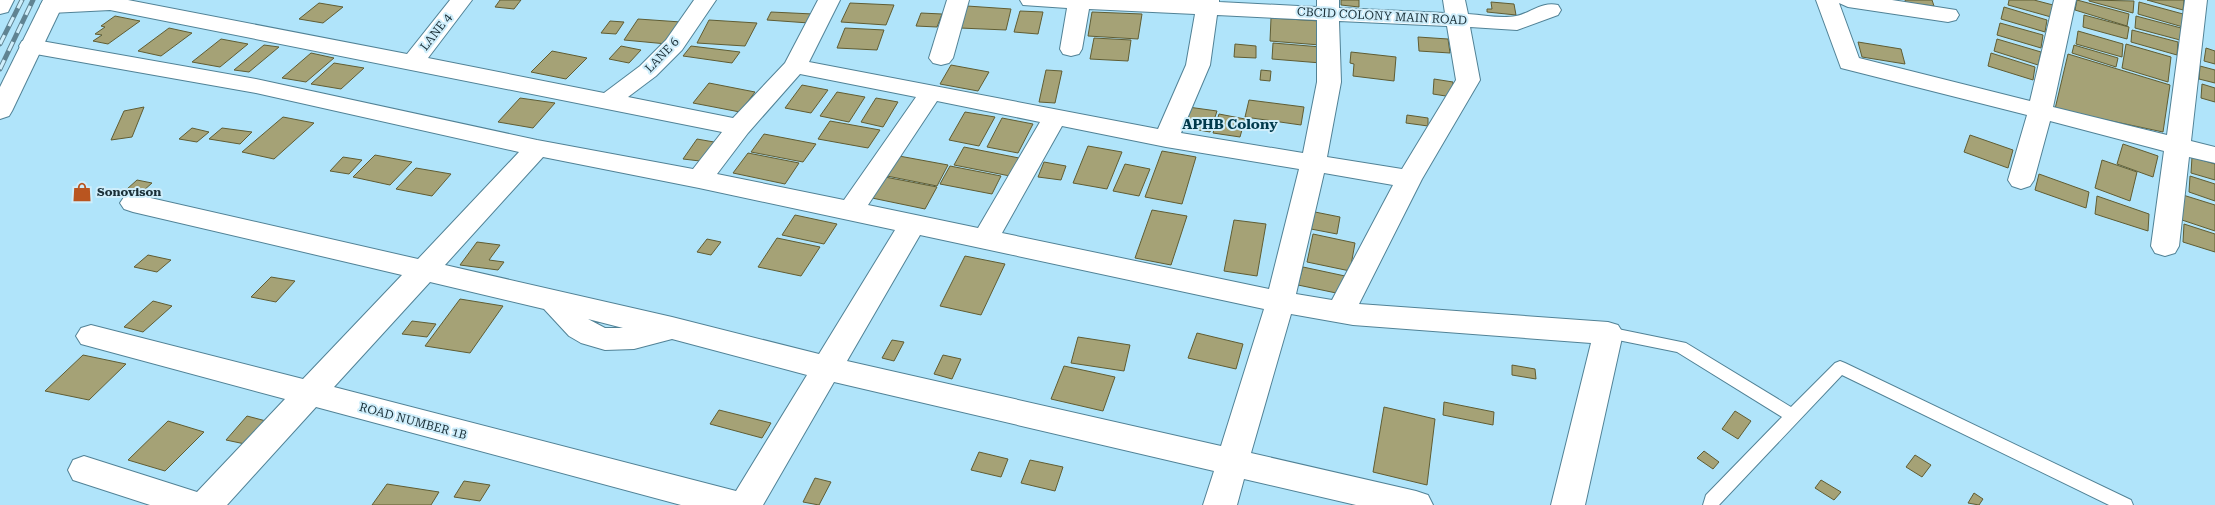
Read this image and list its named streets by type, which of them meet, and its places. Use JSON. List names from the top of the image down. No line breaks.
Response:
{"streets":{"main road":["CBCID COLONY MAIN ROAD","LANE 4","LANE 6","ROAD NUMBER 1B"]},"districts":["APHB Colony"],"places":{"shop":["Sonovison"]}}
